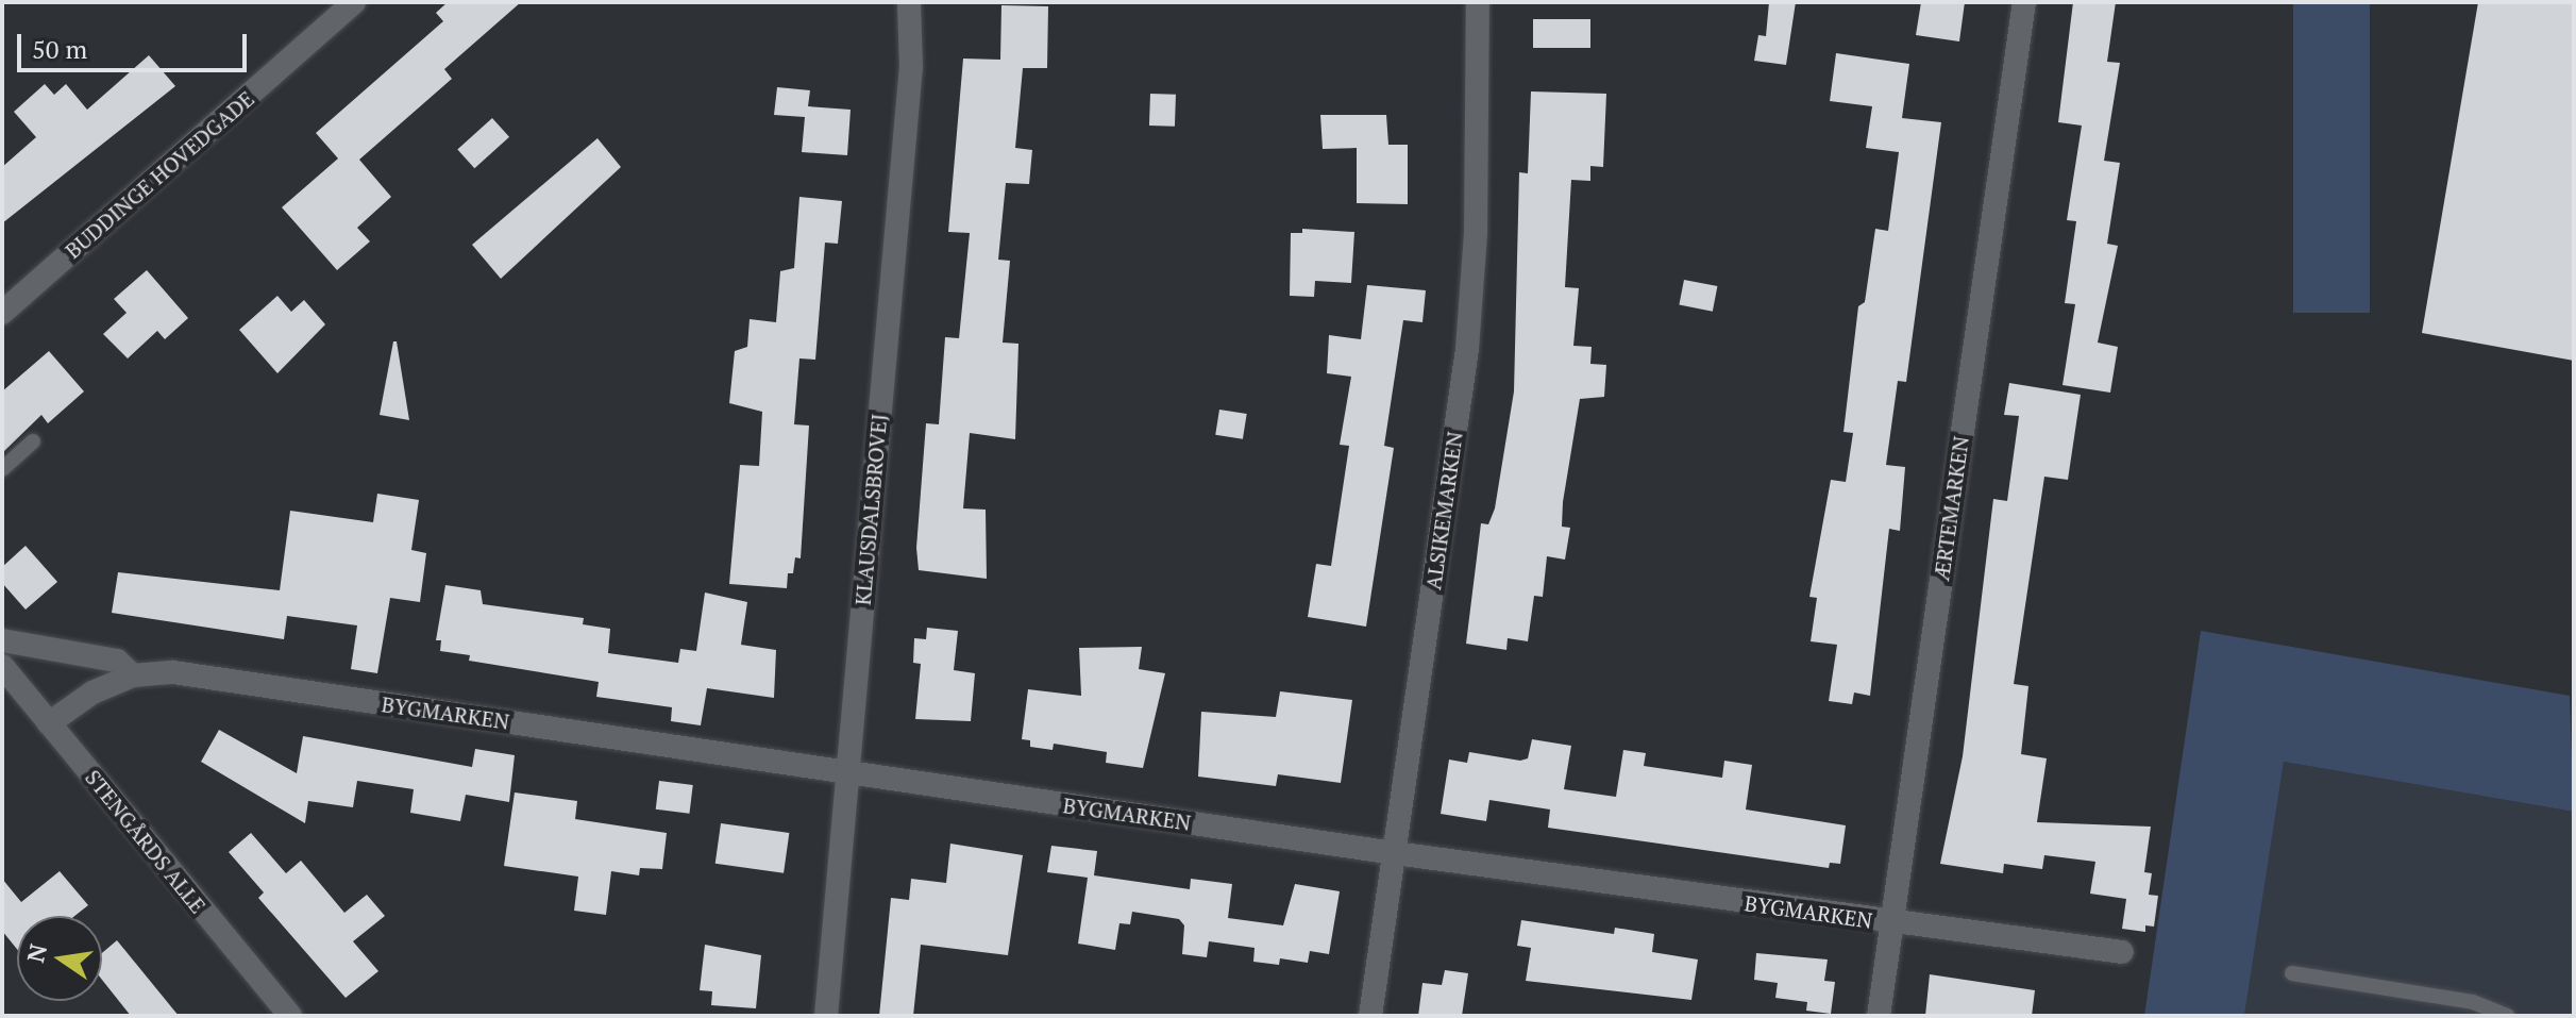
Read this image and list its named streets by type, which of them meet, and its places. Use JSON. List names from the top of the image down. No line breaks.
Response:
{"streets":{"street":["BUDDINGE HOVEDGADE","ÆRTEMARKEN","KLAUSDALSBROVEJ","ALSIKEMARKEN","BYGMARKEN","STENGÅRDS ALLE"]},"crossings":[["ÆRTEMARKEN","BYGMARKEN"],["KLAUSDALSBROVEJ","BYGMARKEN"],["ALSIKEMARKEN","BYGMARKEN"],["BYGMARKEN","STENGÅRDS ALLE"]],"scale_bar":"50 m","north":"left"}
